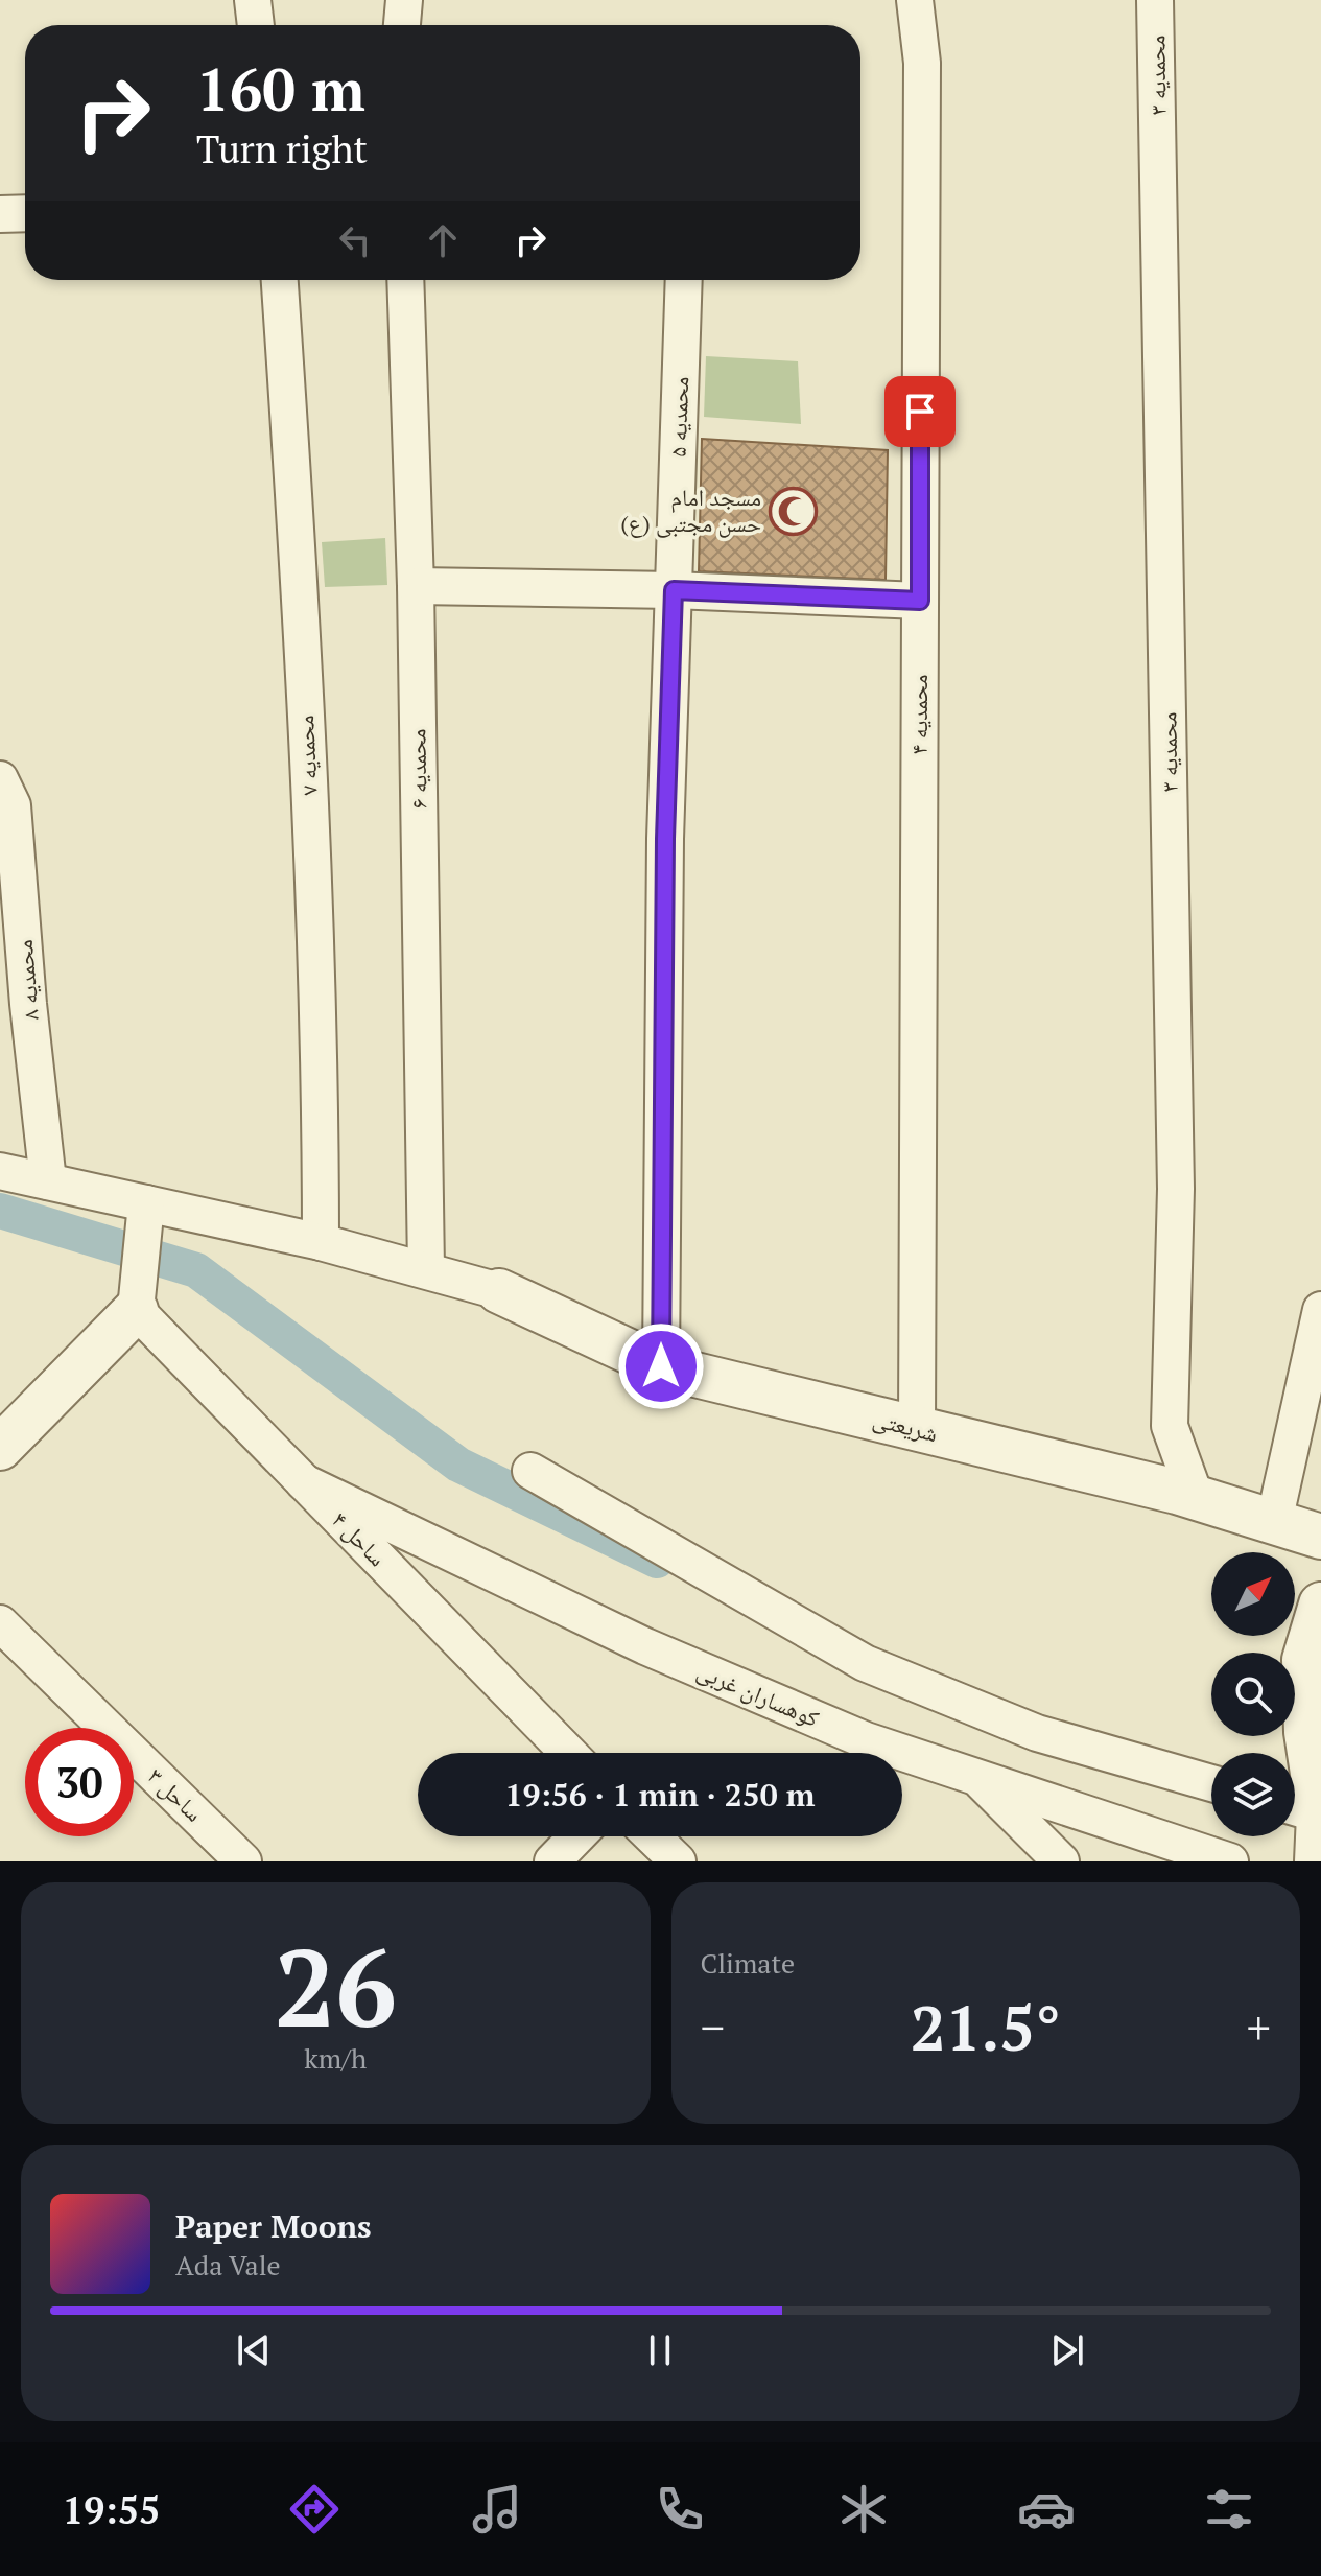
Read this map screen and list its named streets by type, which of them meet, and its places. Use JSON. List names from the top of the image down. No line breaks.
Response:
{"streets":{"street":["محمدیه ۳","محمدیه ۵","محمدیه ۴","محمدیه ۷","محمدیه ۶","محمدیه ۸","شریعتی","ساحل ۴","کوهساران غربی","ساحل ۳"]},"crossings":[["محمدیه ۳","شریعتی"],["محمدیه ۵","شریعتی"],["محمدیه ۴","شریعتی"],["ساحل ۴","کوهساران غربی"]],"places":{"mosque":["مسجد امام حسن مجتبی (ع)"]},"north":"top right","page":{"turn":["160 m","Turn right"],"limit":"30","trip":"19:56 · 1 min · 250 m","tile":[["26","km/h"],"Climate"],"heat":["−","21.5°","+"],"song":["Paper Moons","Ada Vale"],"tabs":"19:55"}}
